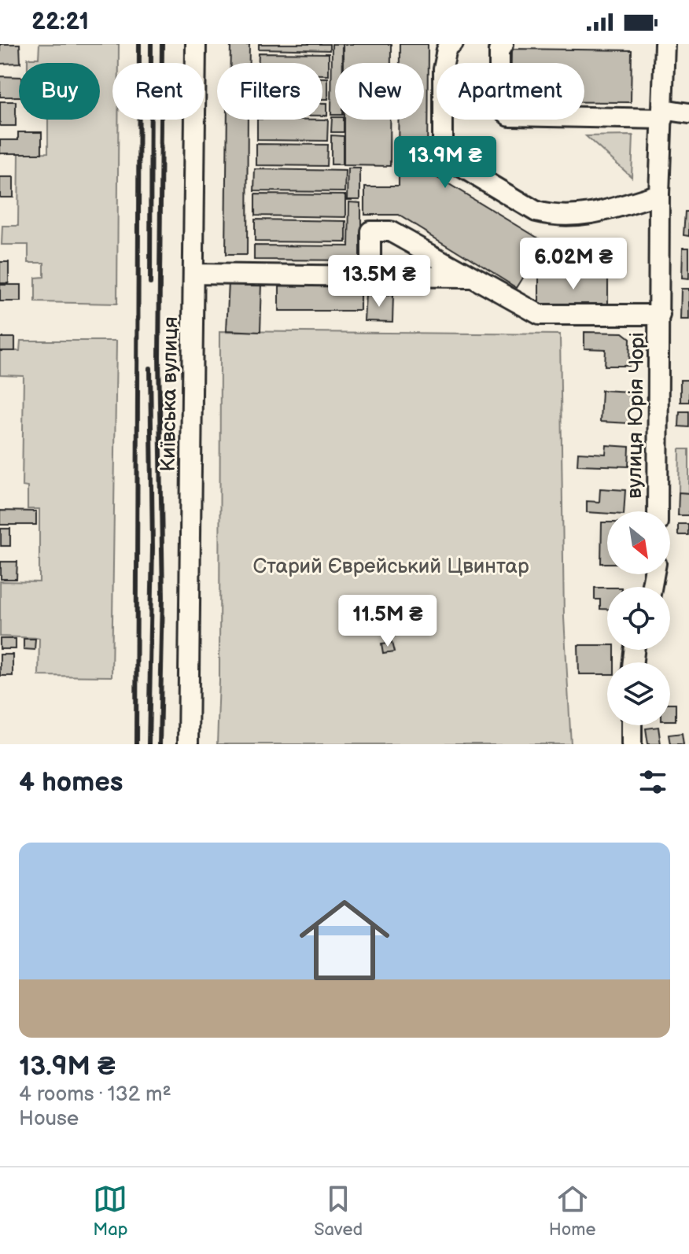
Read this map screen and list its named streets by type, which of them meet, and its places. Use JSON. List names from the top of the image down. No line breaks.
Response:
{"streets":{"street":["Київська вулиця","вулиця Юрія Чорі"]},"parks":["Старий Єврейський Цвинтар"],"north":"bottom right","page":{"status":"22:21","chip":["Buy","Rent","Filters","New","Apartment"],"price":["13.9M ₴","6.02M ₴","13.5M ₴","11.5M ₴"],"heading":"4 homes","list":[{"name":"13.9M ₴","note":"4 rooms · 132 m² · House"}],"tabs":["Map","Saved","Home"]}}
